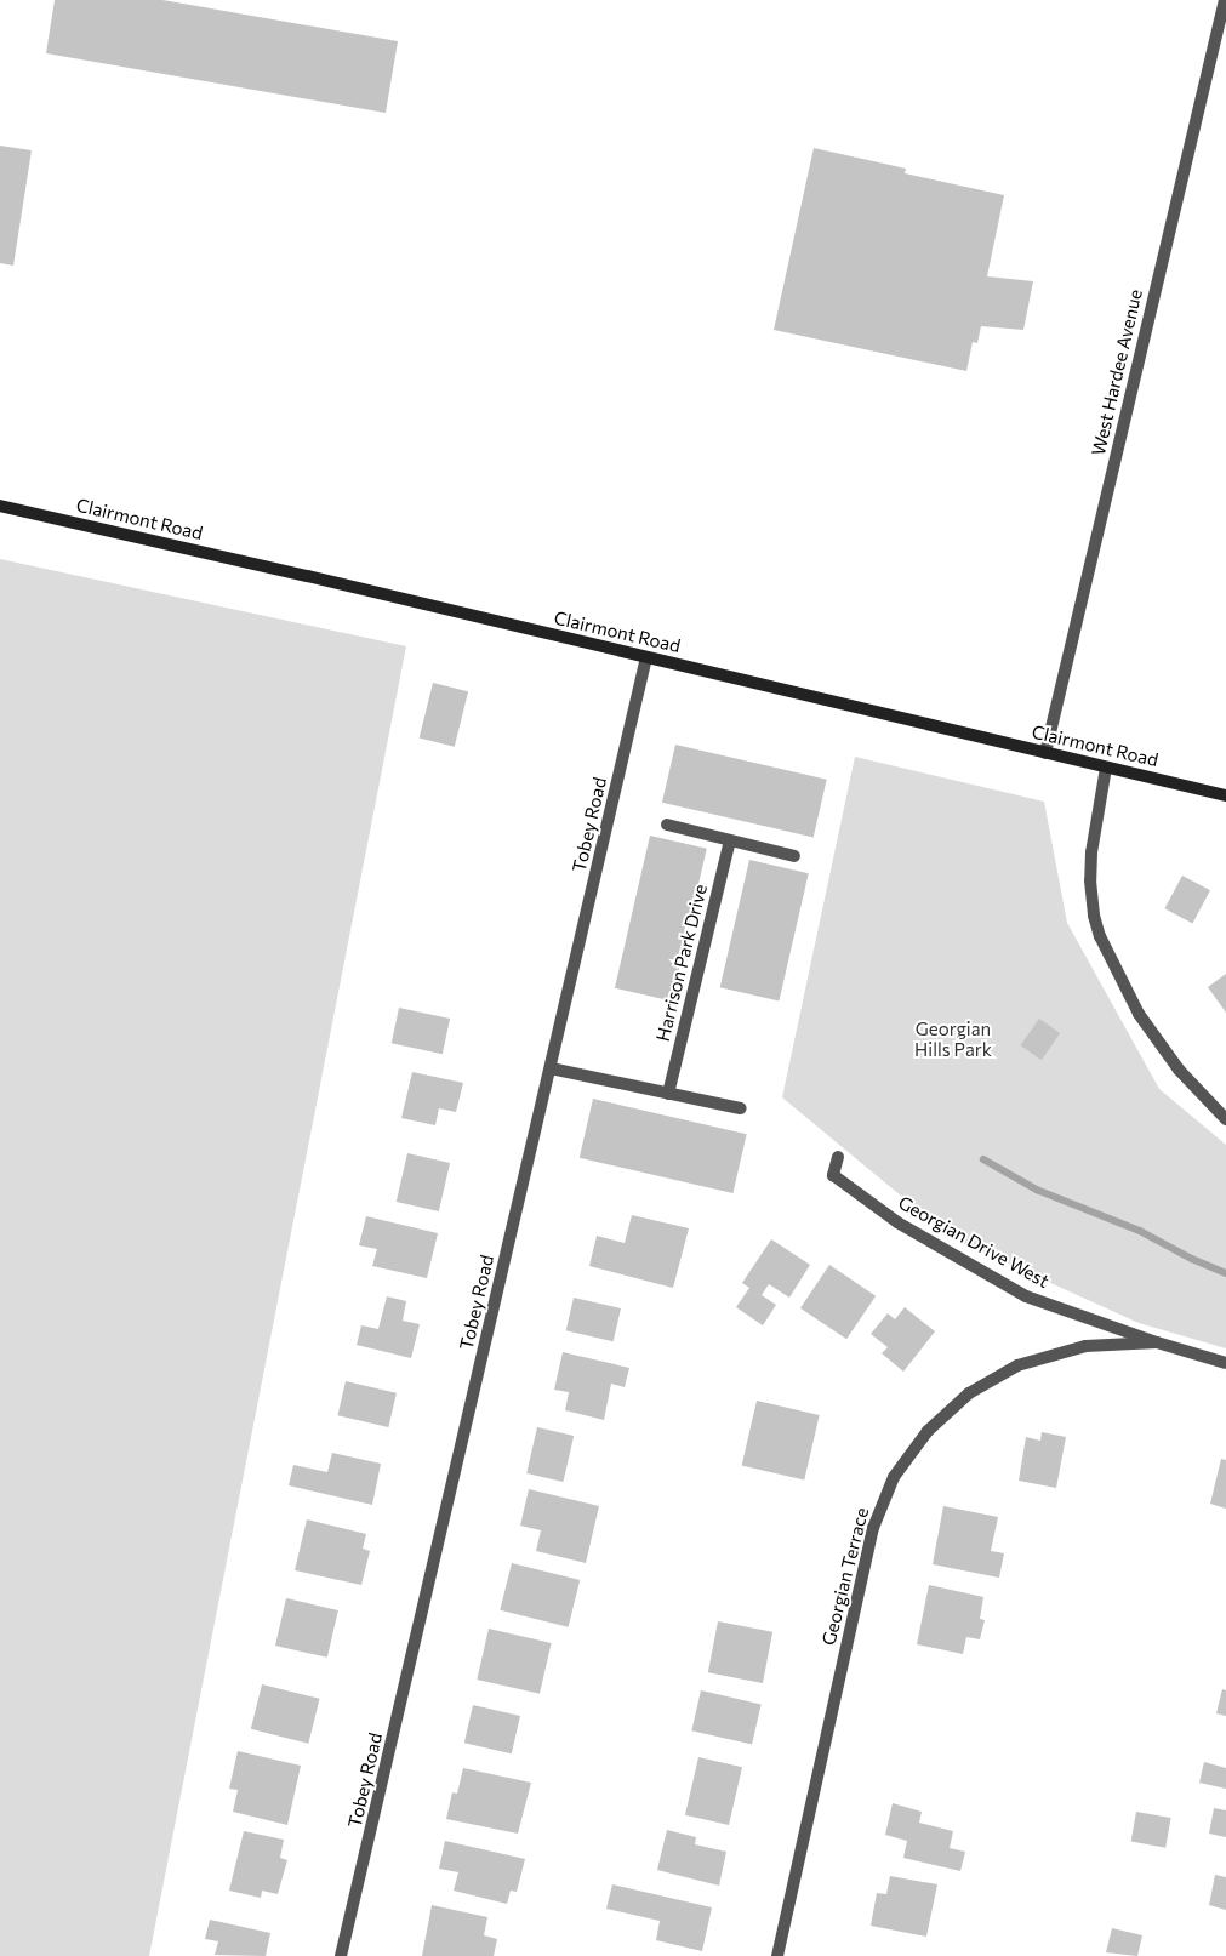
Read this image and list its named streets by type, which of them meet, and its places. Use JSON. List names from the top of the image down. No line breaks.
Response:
{"streets":{"main road":["Clairmont Road"],"street":["West Hardee Avenue","Tobey Road","Harrison Park Drive","Georgian Drive West","Georgian Terrace"]},"crossings":[["West Hardee Avenue","Clairmont Road"],["Clairmont Road","Tobey Road"],["Georgian Drive West","Georgian Terrace"]],"parks":["Georgian Hills Park"]}
